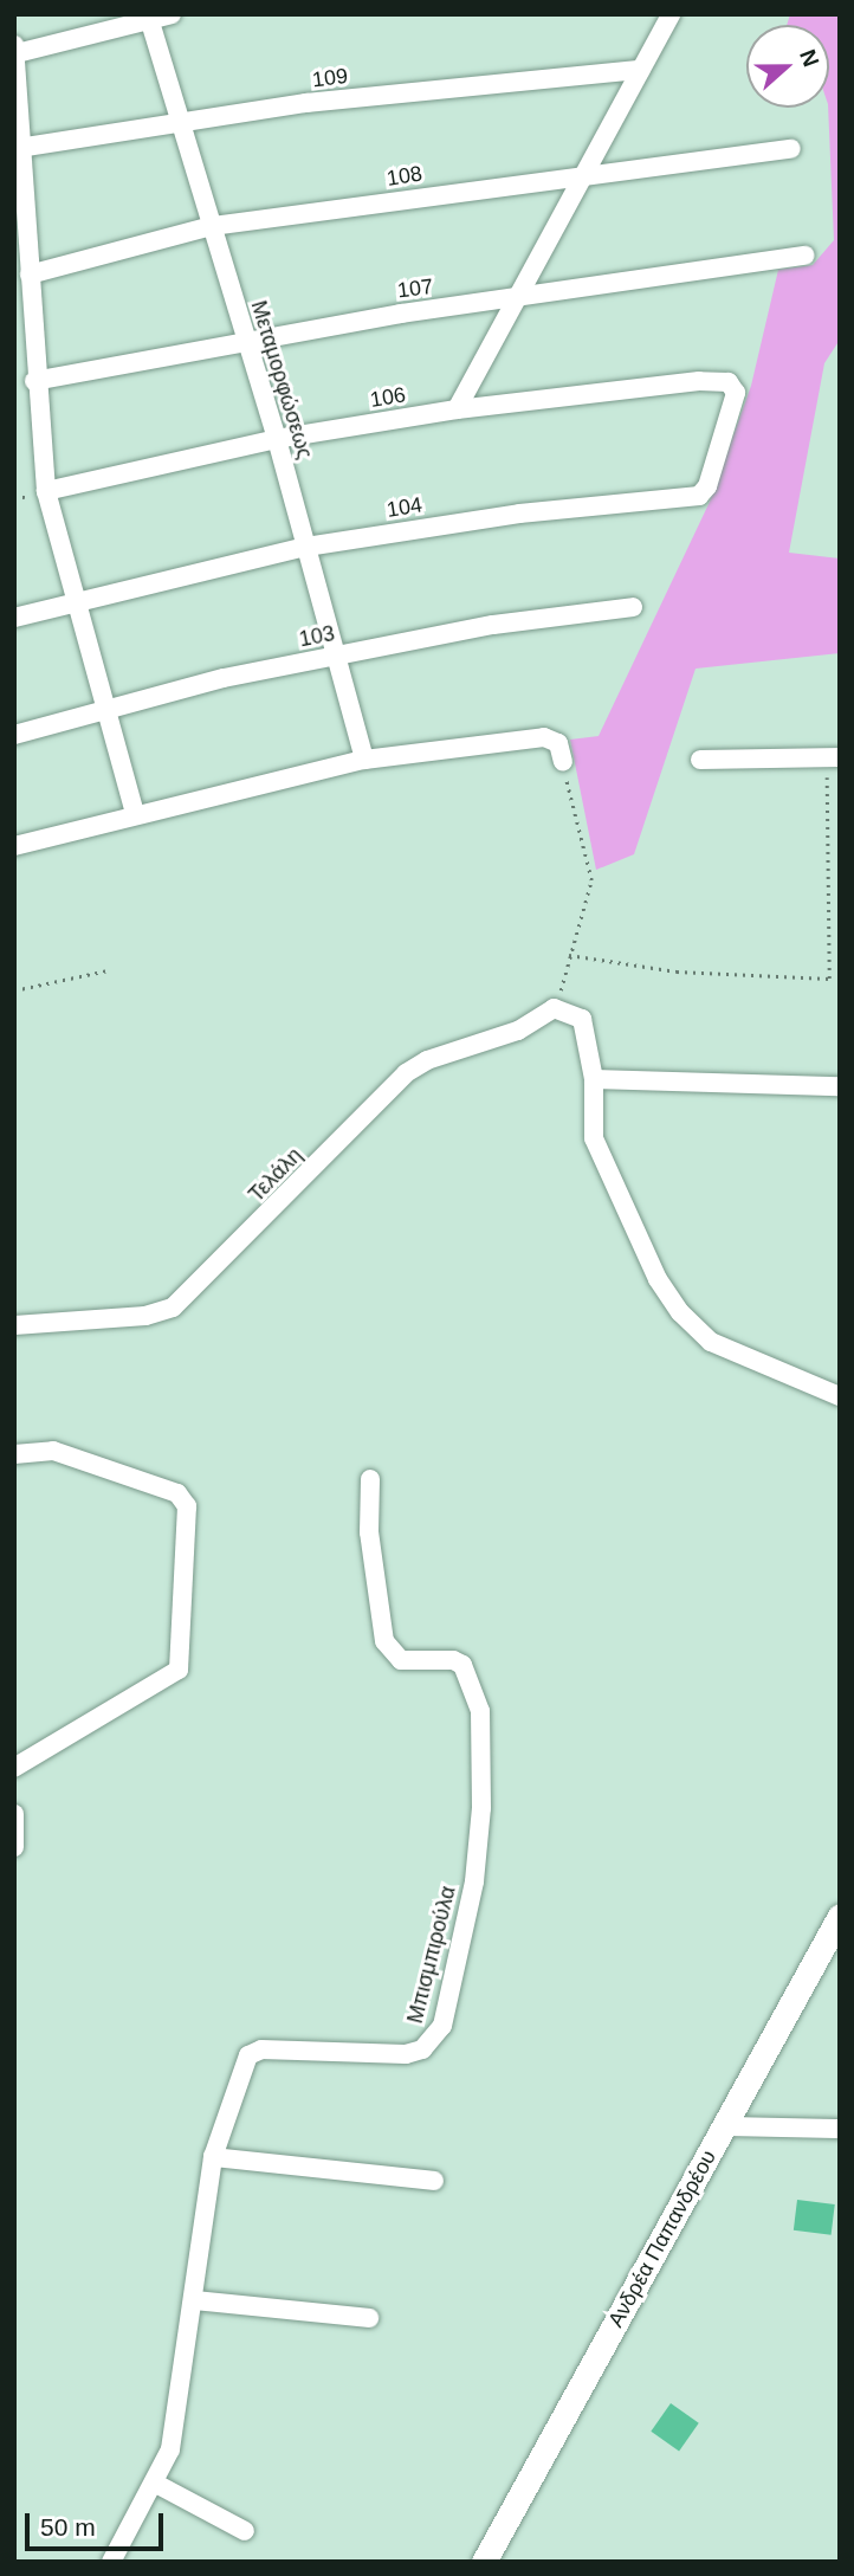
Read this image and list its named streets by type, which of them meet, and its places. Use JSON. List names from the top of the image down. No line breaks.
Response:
{"streets":{"main road":["Ανδρέα Παπανδρέου"],"street":["109","108","107","Μεταμορφώσεως","106","104","103","Τελάλη","Μπισμπιρούλα"]},"crossings":[["109","Μεταμορφώσεως"],["108","Μεταμορφώσεως"],["107","Μεταμορφώσεως"],["Μεταμορφώσεως","106"],["Μεταμορφώσεως","104"],["Μεταμορφώσεως","103"],["106","104"]],"scale_bar":"50 m","north":"right"}
